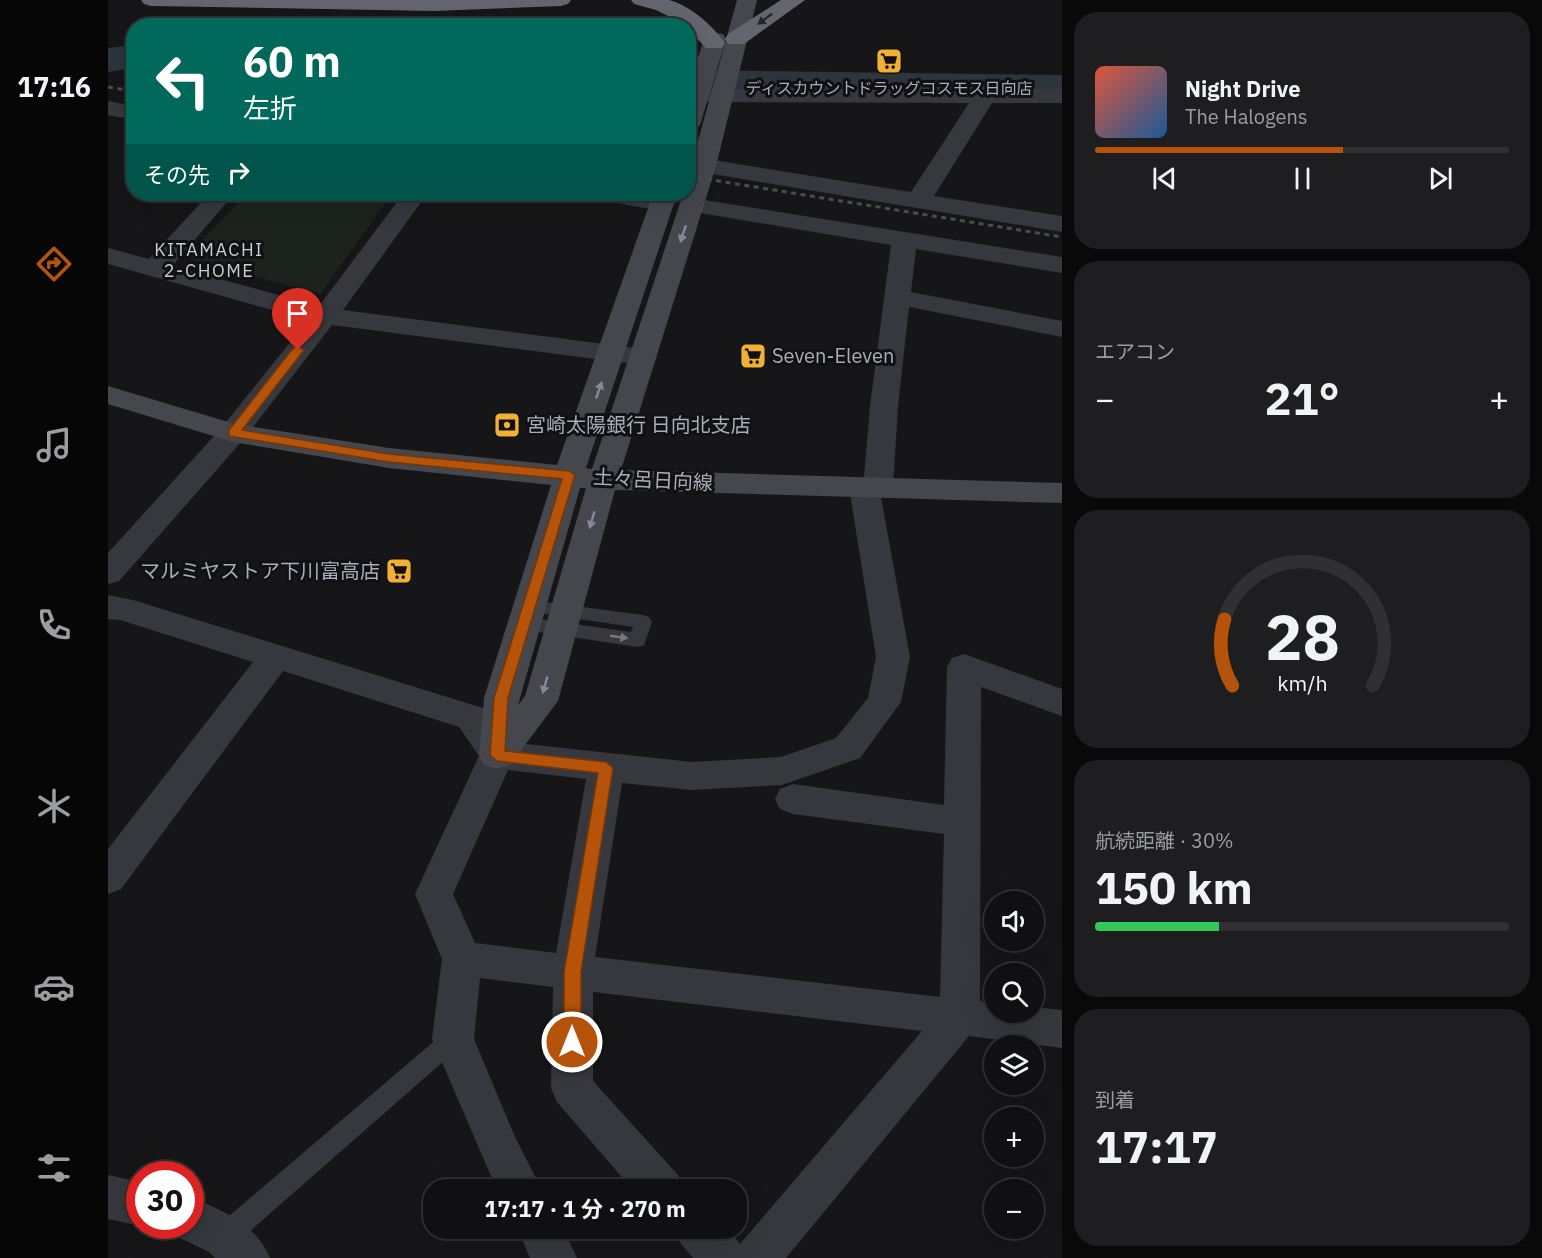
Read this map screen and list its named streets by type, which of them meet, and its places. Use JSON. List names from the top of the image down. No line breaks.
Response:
{"streets":{"street":["土々呂日向線"]},"districts":["KITAMACHI 2-CHOME"],"places":{"supermarket":["ディスカウントドラッグコスモス日向店","Seven-Eleven","マルミヤストア下川富高店"],"bank":["宮崎太陽銀行 日向北支店"]},"page":{"tabs":"17:16","turn":["60 m","左折"],"song":["Night Drive","The Halogens"],"then":"その先","tile":["エアコン",["航続距離 · 30%","150 km"],["到着","17:17"]],"heat":["−","21°","+"],"map_buttons":["+","−"],"limit":"30","trip":"17:17 · 1 分 · 270 m","gauge":["28","km/h"]}}
